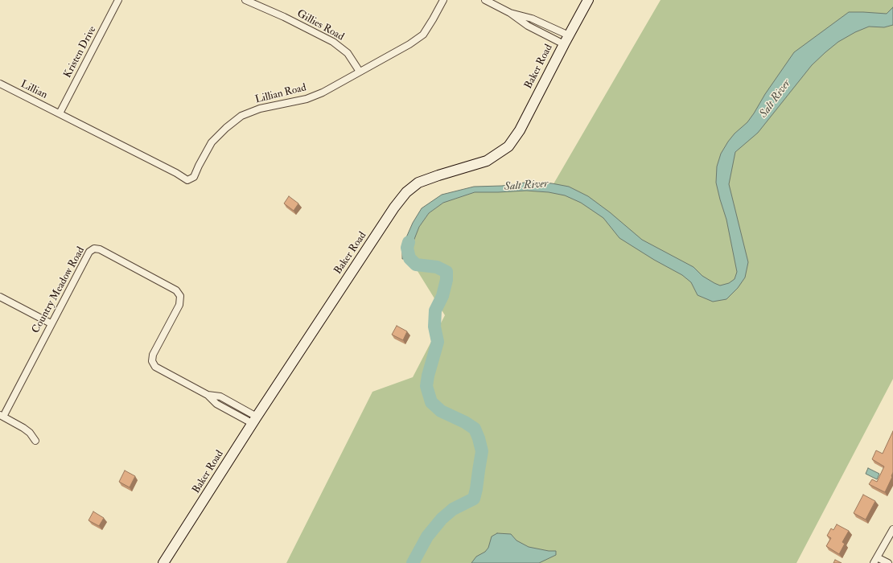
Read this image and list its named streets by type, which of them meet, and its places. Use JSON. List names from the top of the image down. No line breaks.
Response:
{"streets":{"street":["Gillies Road","Kristen Drive","Baker Road","Lillian","Lillian Road","Country Meadow Road"]},"crossings":[["Gillies Road","Lillian Road"],["Kristen Drive","Lillian"],["Kristen Drive","Lillian Road"],["Baker Road","Country Meadow Road"],["Lillian","Lillian Road"]],"water":["Salt River"]}
